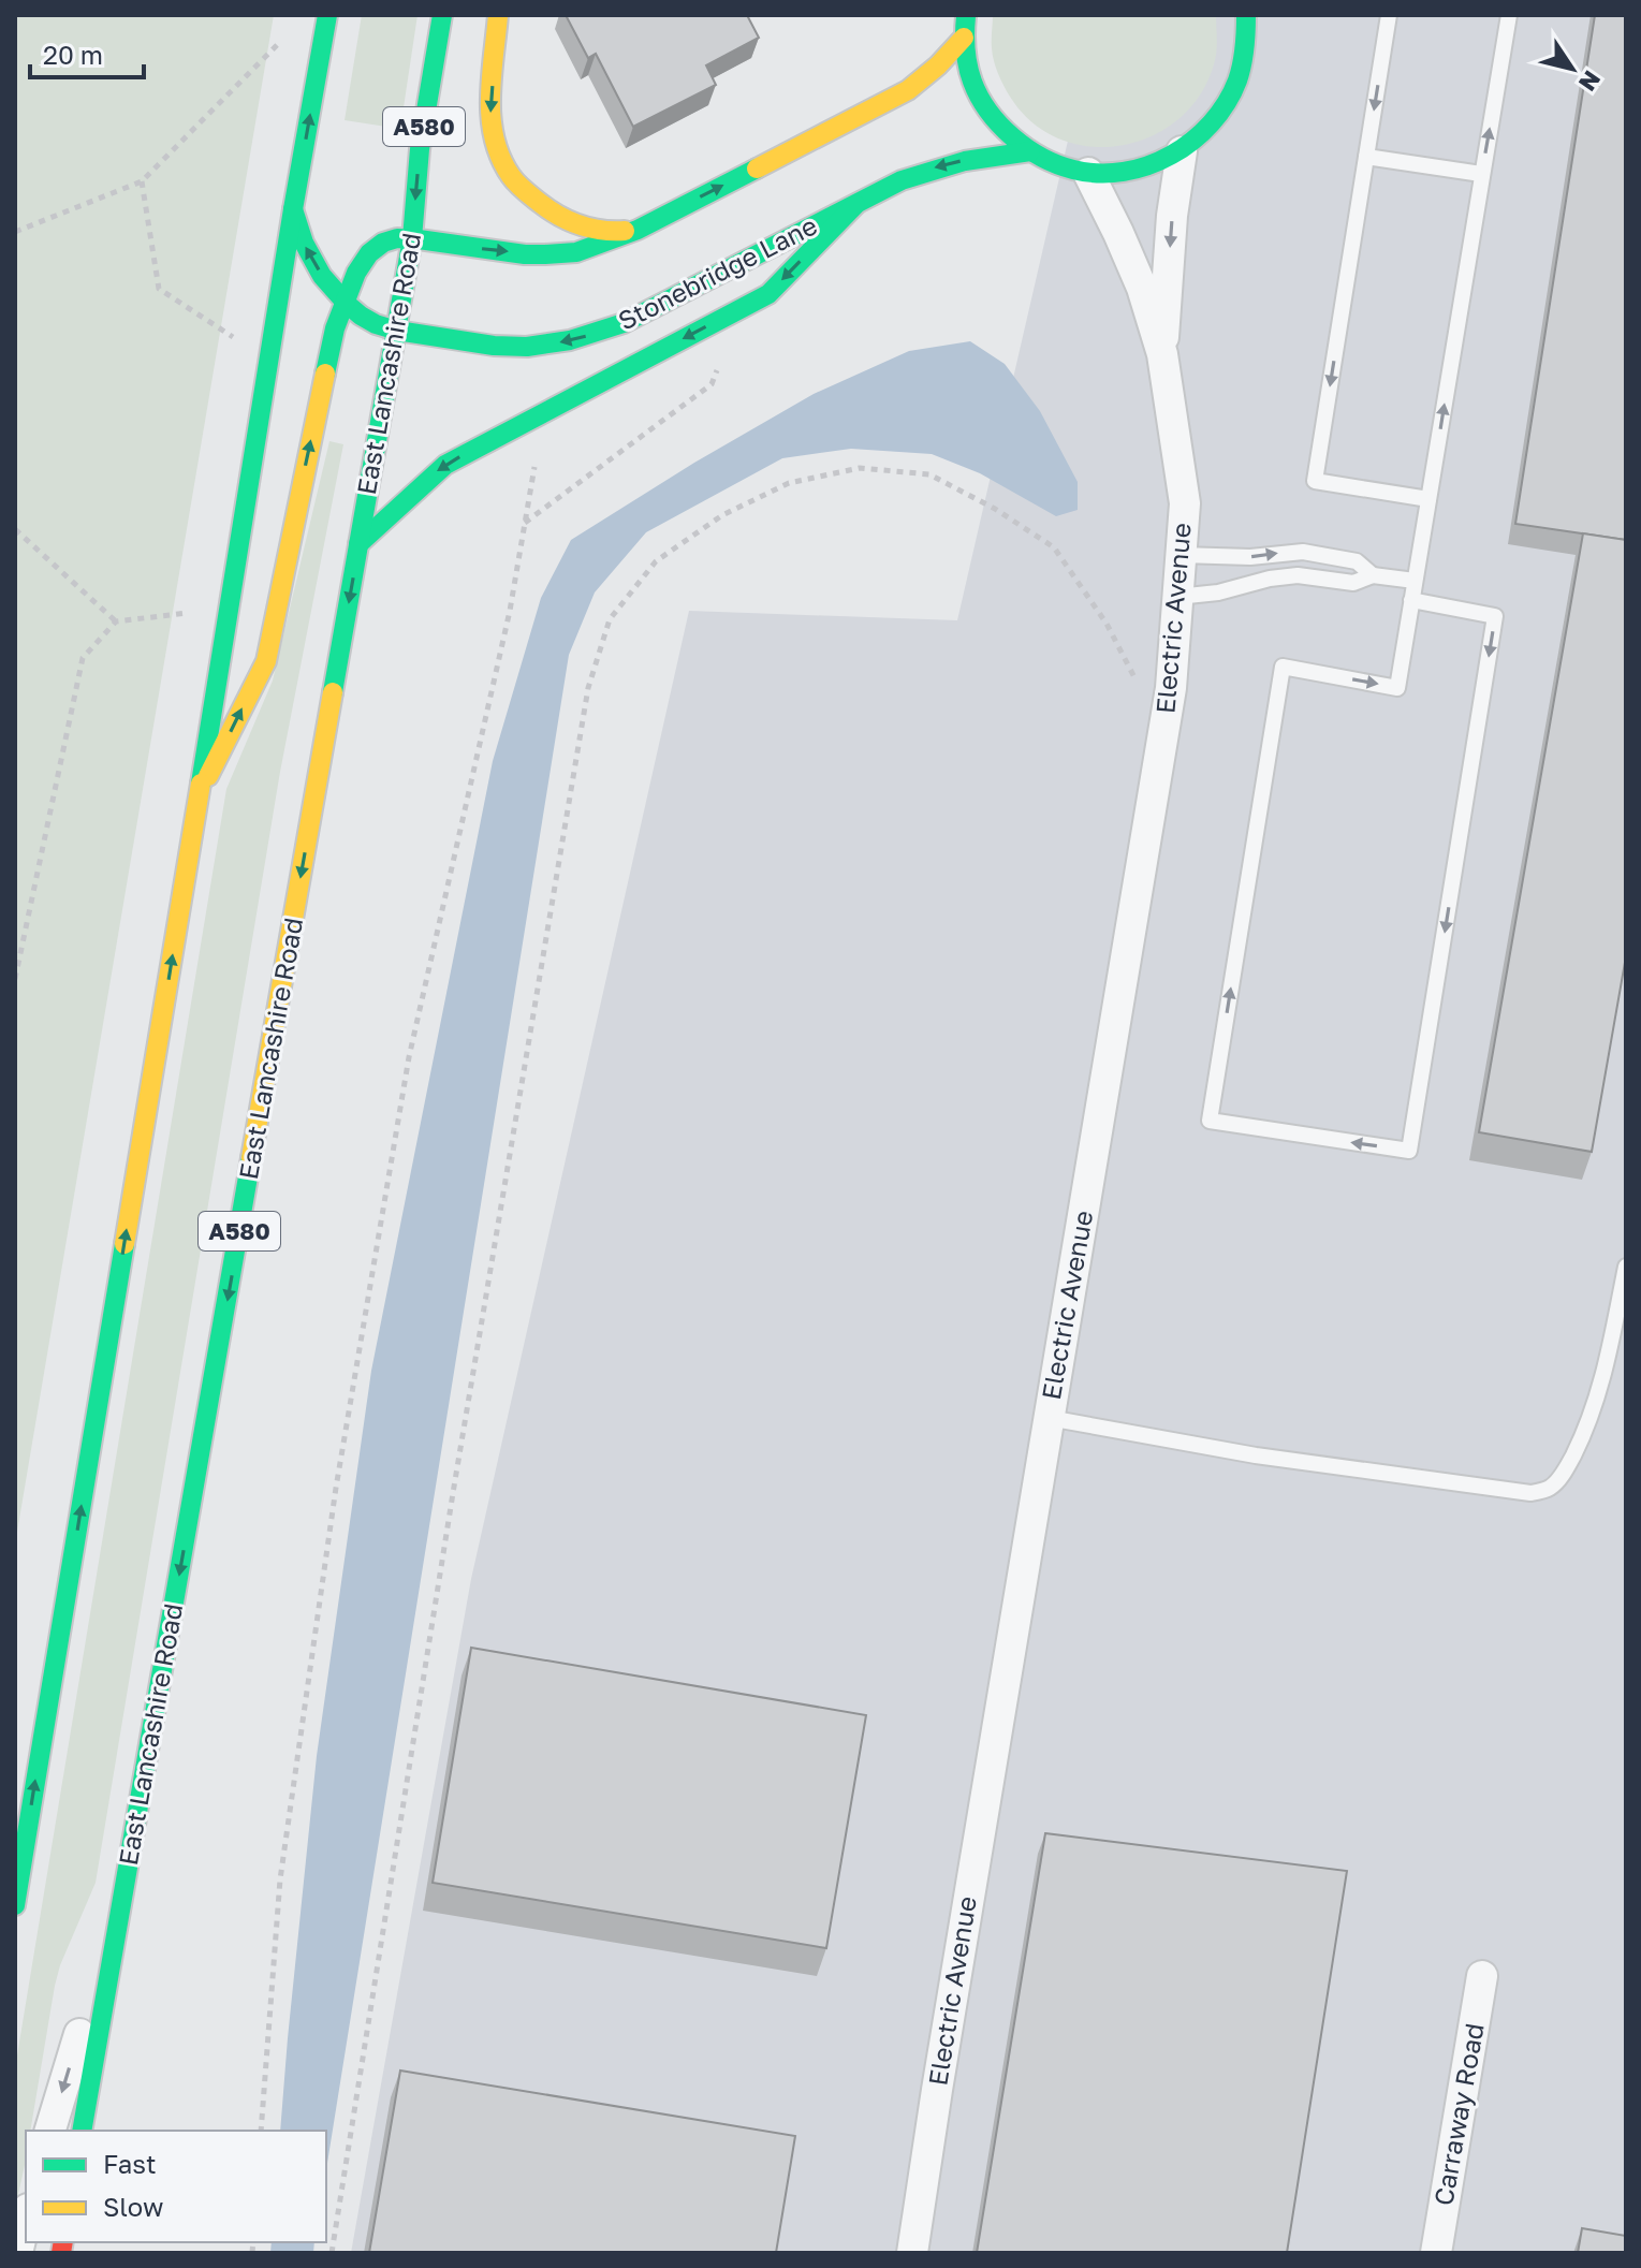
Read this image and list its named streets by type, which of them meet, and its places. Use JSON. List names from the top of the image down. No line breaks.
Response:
{"streets":{"main road":["A580","Stonebridge Lane","East Lancashire Road"],"street":["Electric Avenue","Carraway Road"]},"crossings":[["Stonebridge Lane","East Lancashire Road"]],"legend":["Fast","Slow"],"scale_bar":"20 m","north":"bottom right"}
